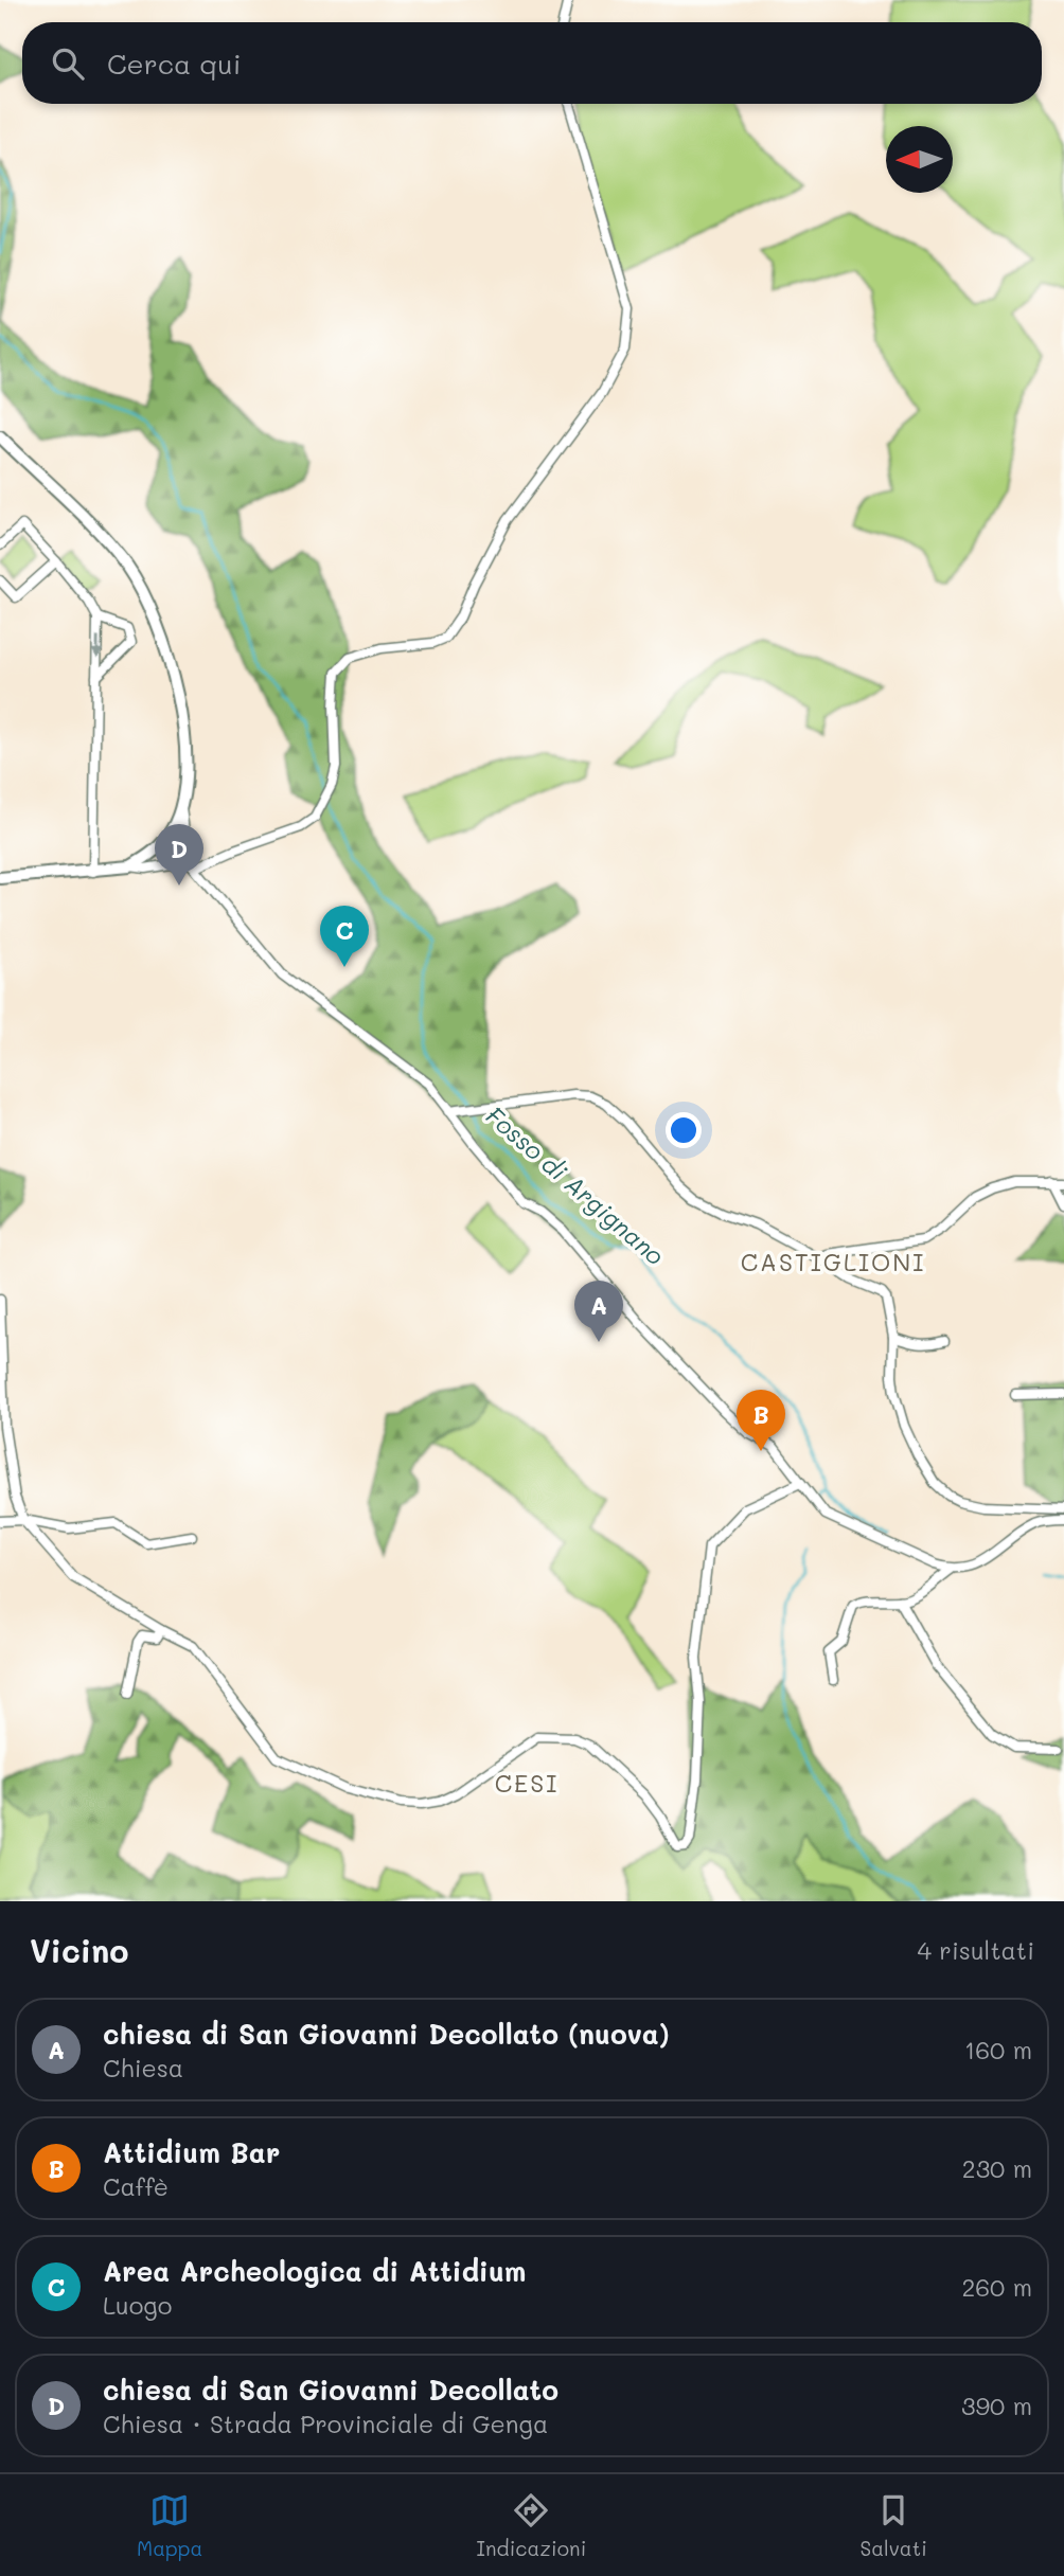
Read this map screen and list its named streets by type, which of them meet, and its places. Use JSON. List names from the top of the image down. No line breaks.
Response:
{"districts":["CASTIGLIONI","CESI"],"water":["Fosso di Argignano"],"north":"left","page":{"search":"Cerca qui","pins":["D","C","A","B"],"heading":["Vicino","4 risultati"],"list":[{"mark":"A","name":"chiesa di San Giovanni Decollato (nuova)","note":"Chiesa","value":"160 m"},{"mark":"B","name":"Attidium Bar","note":"Caffè","value":"230 m"},{"mark":"C","name":"Area Archeologica di Attidium","note":"Luogo","value":"260 m"},{"mark":"D","name":"chiesa di San Giovanni Decollato","note":"Chiesa · Strada Provinciale di Genga","value":"390 m"}],"nav":["Mappa","Indicazioni","Salvati"]}}
